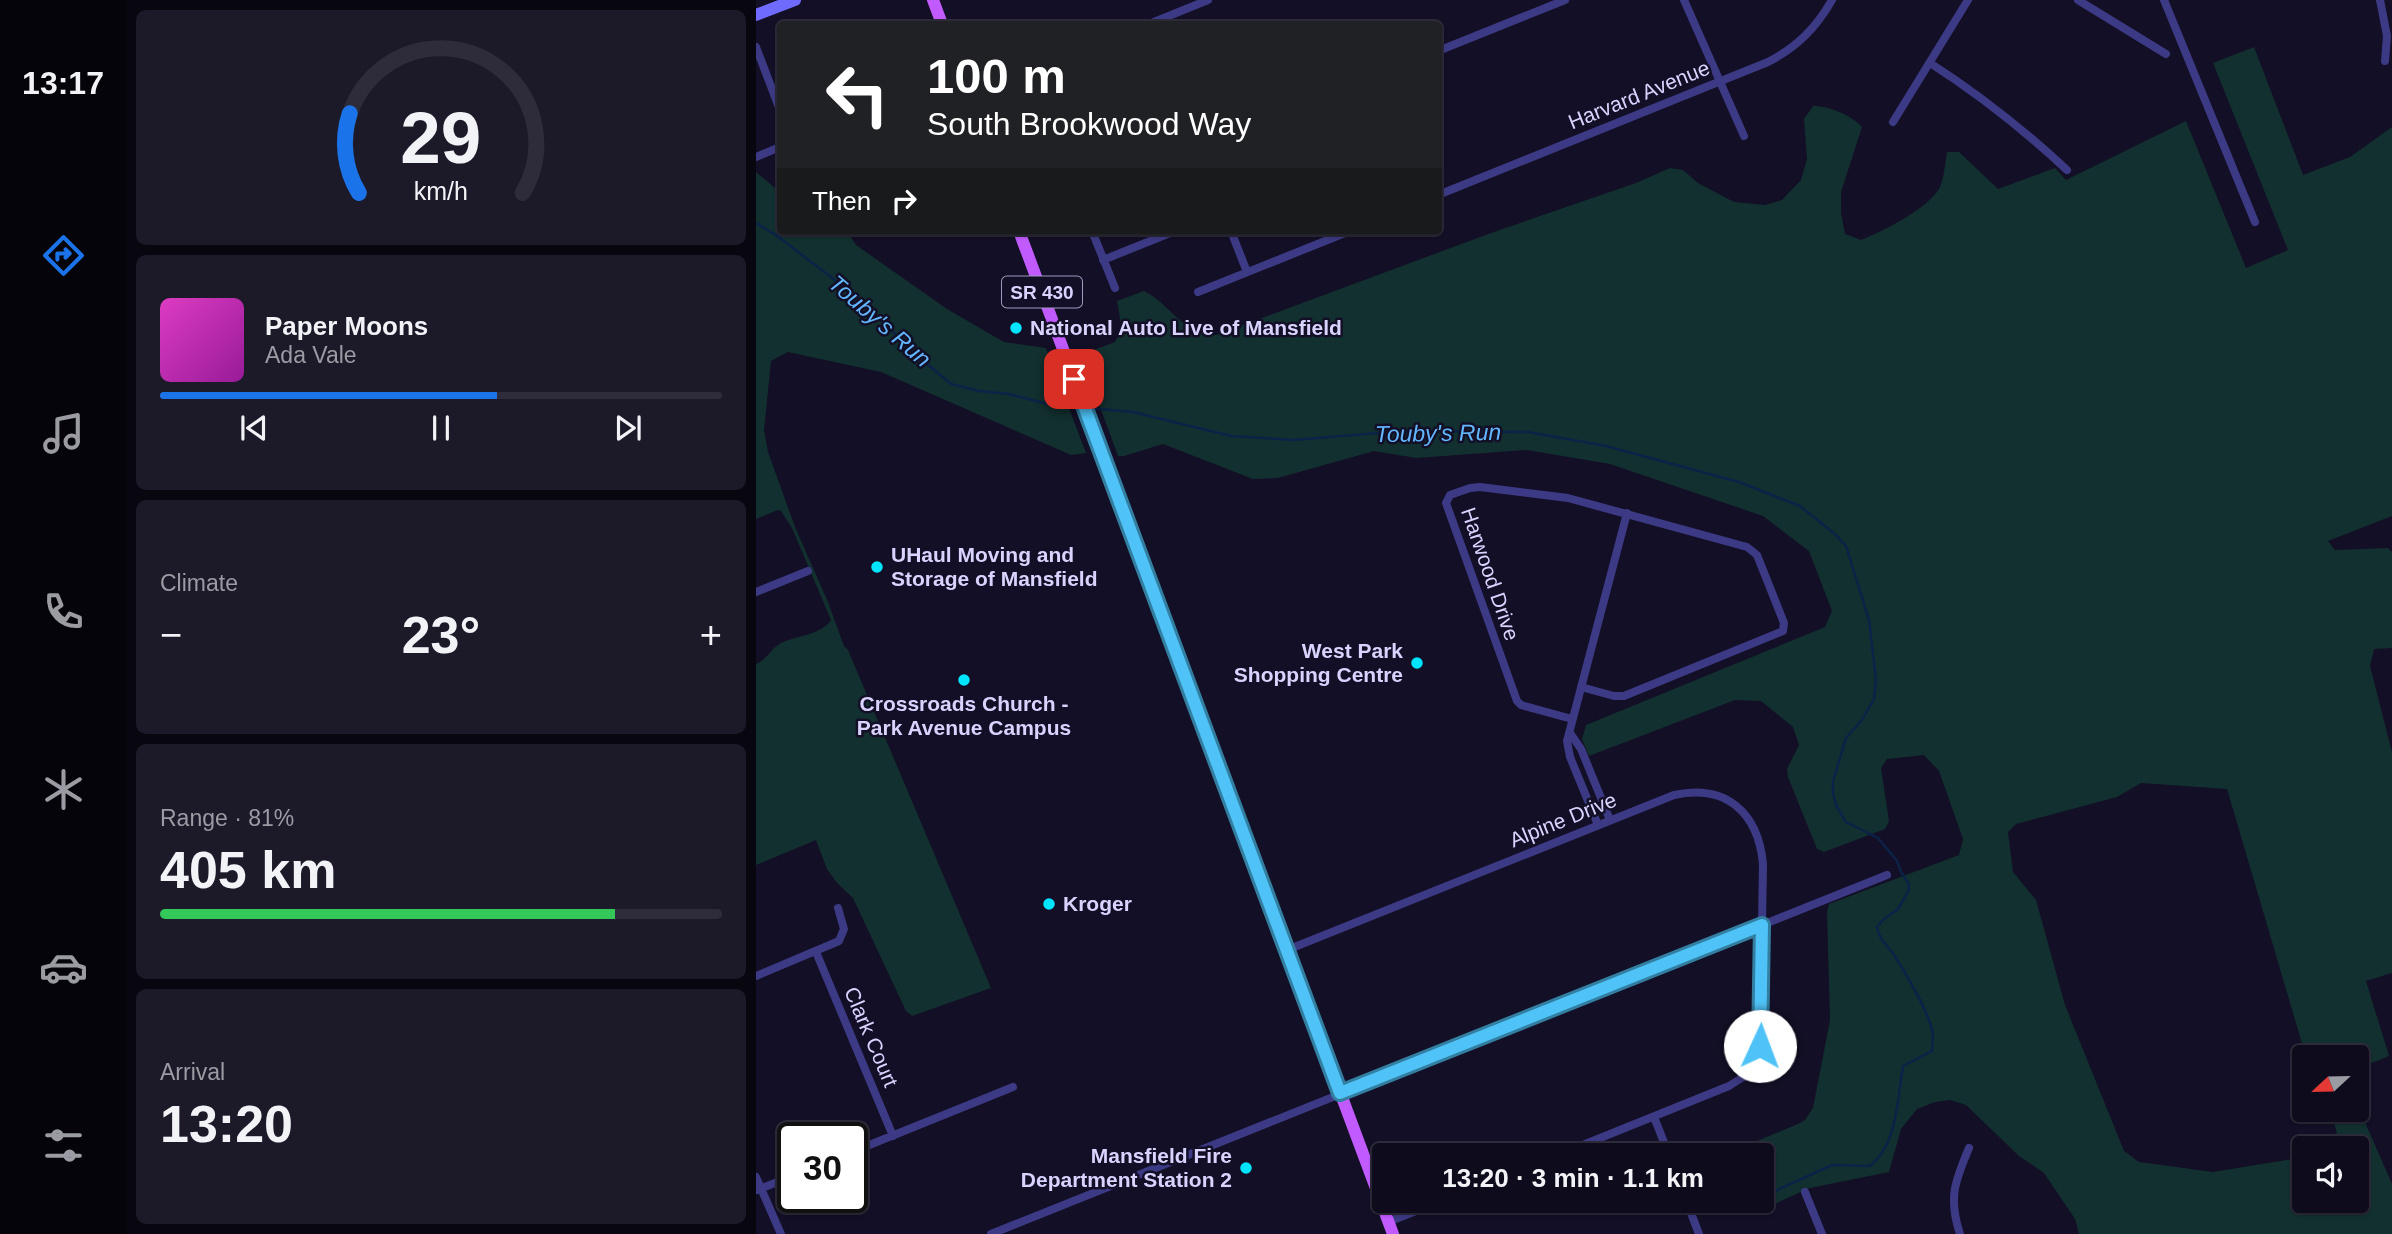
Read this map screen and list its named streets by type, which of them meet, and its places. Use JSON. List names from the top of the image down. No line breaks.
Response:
{"streets":{"main road":["SR 430"],"street":["Harvard Avenue","Harwood Drive","Alpine Drive","Clark Court"]},"crossings":[["SR 430","Alpine Drive"]],"water":["Touby's Run"],"places":["National Auto Live of Mansfield","UHaul Moving and Storage of Mansfield","West Park Shopping Centre","Crossroads Church - Park Avenue Campus","Kroger","Mansfield Fire Department Station 2"],"north":"left","page":{"tabs":"13:17","turn":["100 m","South Brookwood Way"],"then":"Then","song":["Paper Moons","Ada Vale"],"tile":["Climate",["Range · 81%","405 km"],["Arrival","13:20"]],"heat":["−","23°","+"],"limit":"30","trip":"13:20 · 3 min · 1.1 km","gauge":["29","km/h"]}}
